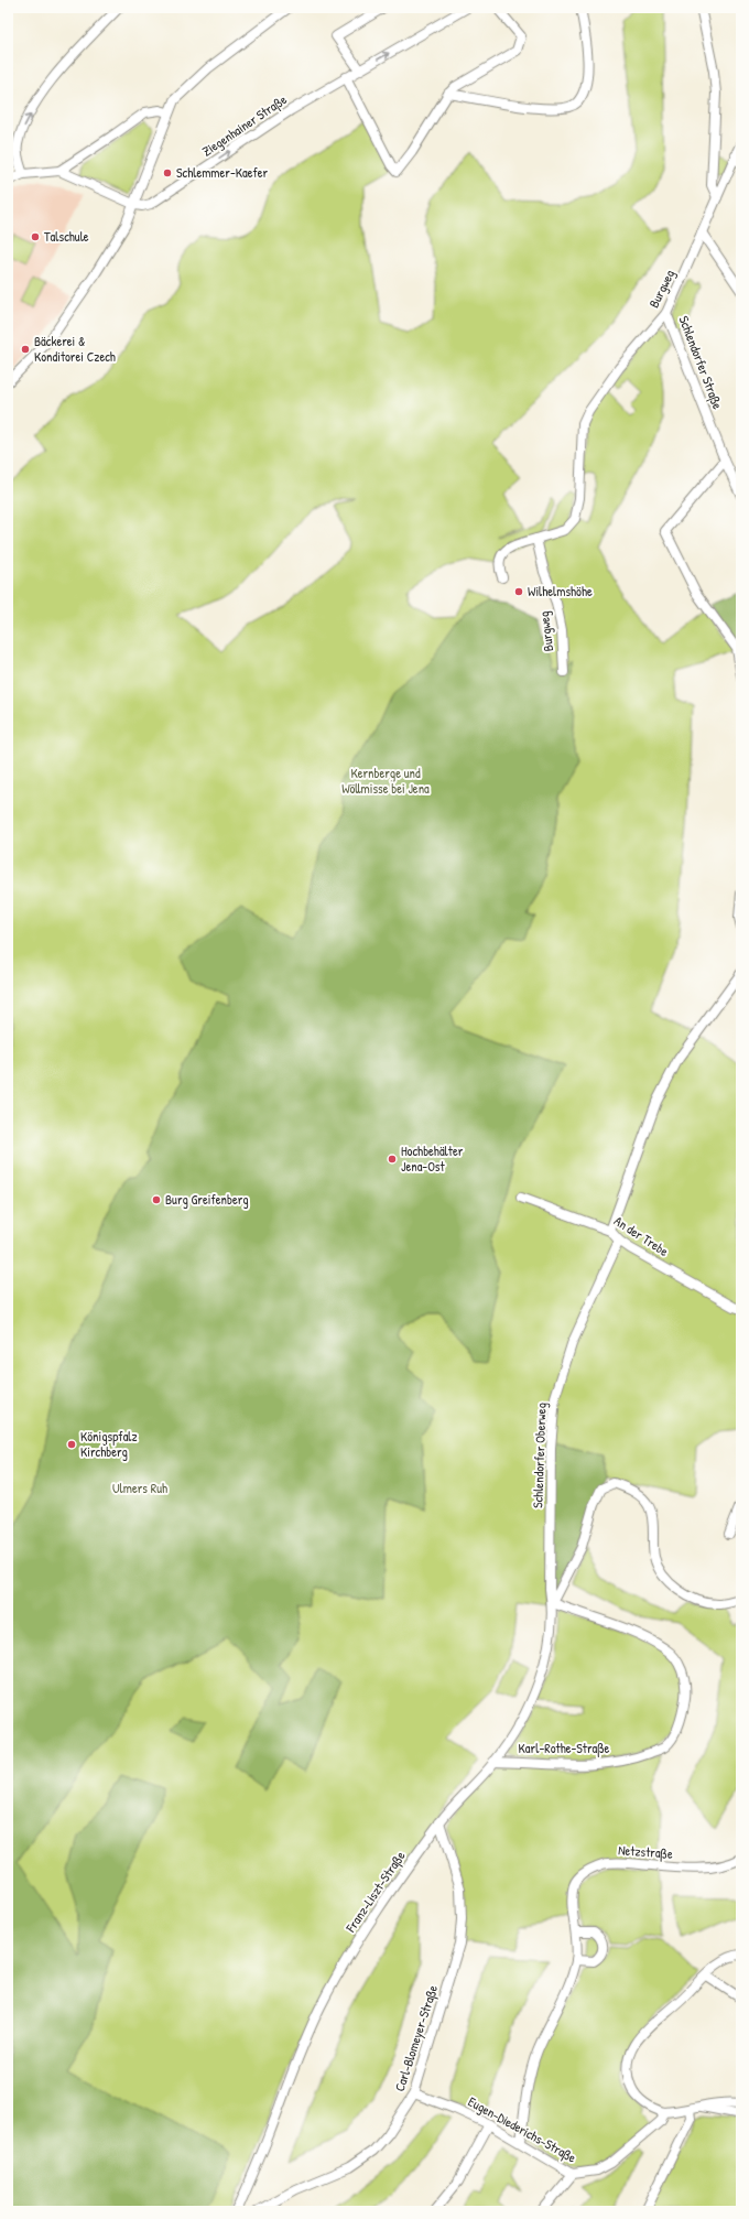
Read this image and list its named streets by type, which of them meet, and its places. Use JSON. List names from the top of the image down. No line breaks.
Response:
{"streets":{"street":["Ziegenhainer Straße","Burgweg","Schlendorfer Straße","An der Trebe","Schlendorfer Oberweg","Karl-Rothe-Straße","Netzstraße","Franz-Liszt-Straße","Carl-Blomeyer-Straße","Eugen-Diederichs-Straße"]},"crossings":[["Burgweg","Schlendorfer Straße"],["An der Trebe","Schlendorfer Oberweg"],["Schlendorfer Oberweg","Karl-Rothe-Straße"],["Schlendorfer Oberweg","Franz-Liszt-Straße"],["Karl-Rothe-Straße","Franz-Liszt-Straße"],["Netzstraße","Eugen-Diederichs-Straße"],["Franz-Liszt-Straße","Carl-Blomeyer-Straße"],["Carl-Blomeyer-Straße","Eugen-Diederichs-Straße"]],"parks":["Kernberge und Wöllmisse bei Jena","Ulmers Ruh"],"places":["Schlemmer-Kaefer","Talschule","Bäckerei & Konditorei Czech","Wilhelmshöhe","Hochbehälter Jena-Ost","Burg Greifenberg","Königspfalz Kirchberg"]}
